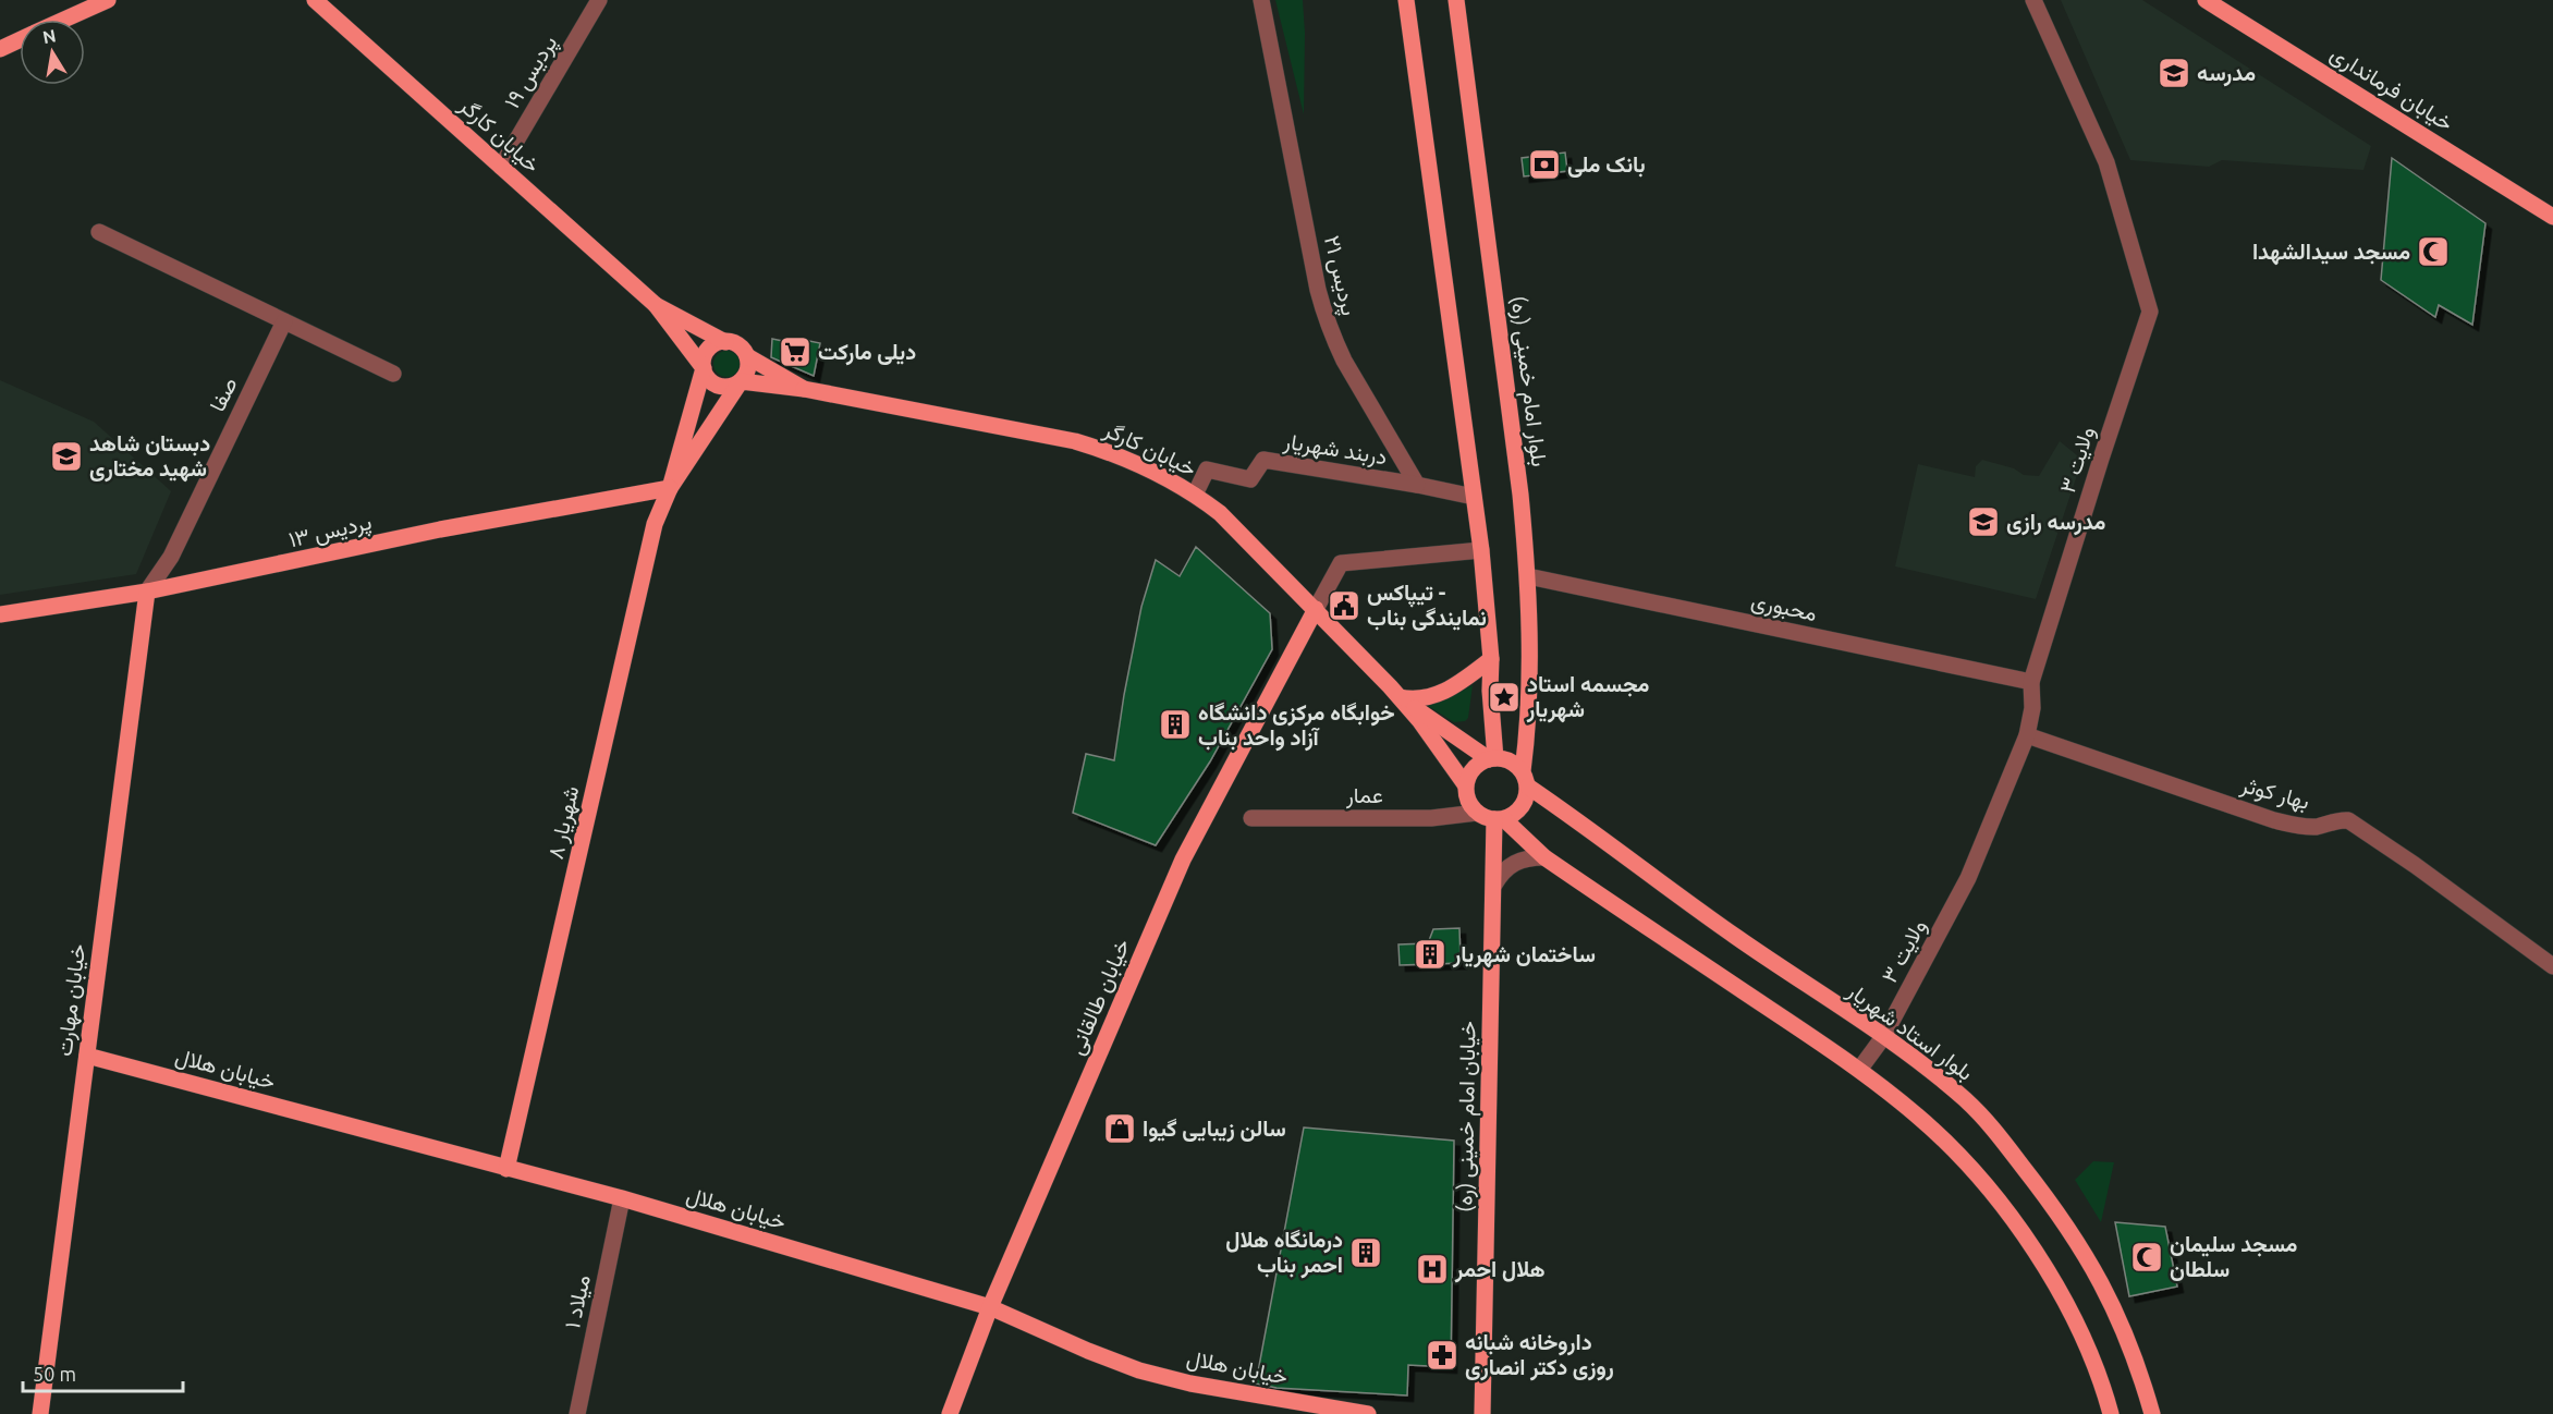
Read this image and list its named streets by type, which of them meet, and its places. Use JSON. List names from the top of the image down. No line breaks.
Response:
{"streets":{"main road":["خیابان فرمانداری","خیابان کارگر","بلوار امام خمینی (ره)","پردیس ۱۳","شهریار ۸","خیابان طالقانی","خیابان مهارت","بلوار استاد شهریار","خیابان هلال","خیابان امام خمینی (ره)"],"street":["پردیس ۱۹","پردیس ۲۱","صفا","دربند شهریار","ولایت ۳","محبوری","بهار کوثر","عمار","میلاد ۱"]},"crossings":[["پردیس ۱۹","خیابان کارگر"],["خیابان کارگر","دربند شهریار"],["خیابان کارگر","شهریار ۸"],["خیابان کارگر","خیابان طالقانی"],["پردیس ۲۱","دربند شهریار"],["بلوار امام خمینی (ره)","محبوری"],["بلوار امام خمینی (ره)","عمار"],["بلوار امام خمینی (ره)","بلوار استاد شهریار"],["بلوار امام خمینی (ره)","خیابان امام خمینی (ره)"],["صفا","پردیس ۱۳"],["صفا","خیابان مهارت"],["ولایت ۳","محبوری"],["ولایت ۳","بهار کوثر"],["ولایت ۳","بلوار استاد شهریار"],["پردیس ۱۳","شهریار ۸"],["پردیس ۱۳","خیابان مهارت"],["عمار","بلوار استاد شهریار"],["عمار","خیابان امام خمینی (ره)"],["شهریار ۸","خیابان هلال"],["خیابان طالقانی","خیابان هلال"],["خیابان مهارت","خیابان هلال"],["بلوار استاد شهریار","خیابان امام خمینی (ره)"],["خیابان هلال","میلاد ۱"]],"places":{"school or university":["مدرسه","دبستان شاهد شهید مختاری","مدرسه رازی"],"bank":["بانک ملی"],"mosque":["مسجد سیدالشهدا","مسجد سلیمان سلطان"],"supermarket":["دیلی مارکت"],"public building":["تیپاکس - نمایندگی بناب"],"place":["مجسمه استاد شهریار"],"building":["خوابگاه مرکزی دانشگاه آزاد واحد بناب","ساختمان شهریار","درمانگاه هلال احمر بناب"],"shop":["سالن زیبایی گیوا"],"hospital":["هلال احمر"],"pharmacy":["داروخانه شبانه روزی دکتر انصاری"]},"scale_bar":"50 m","north":"top"}
